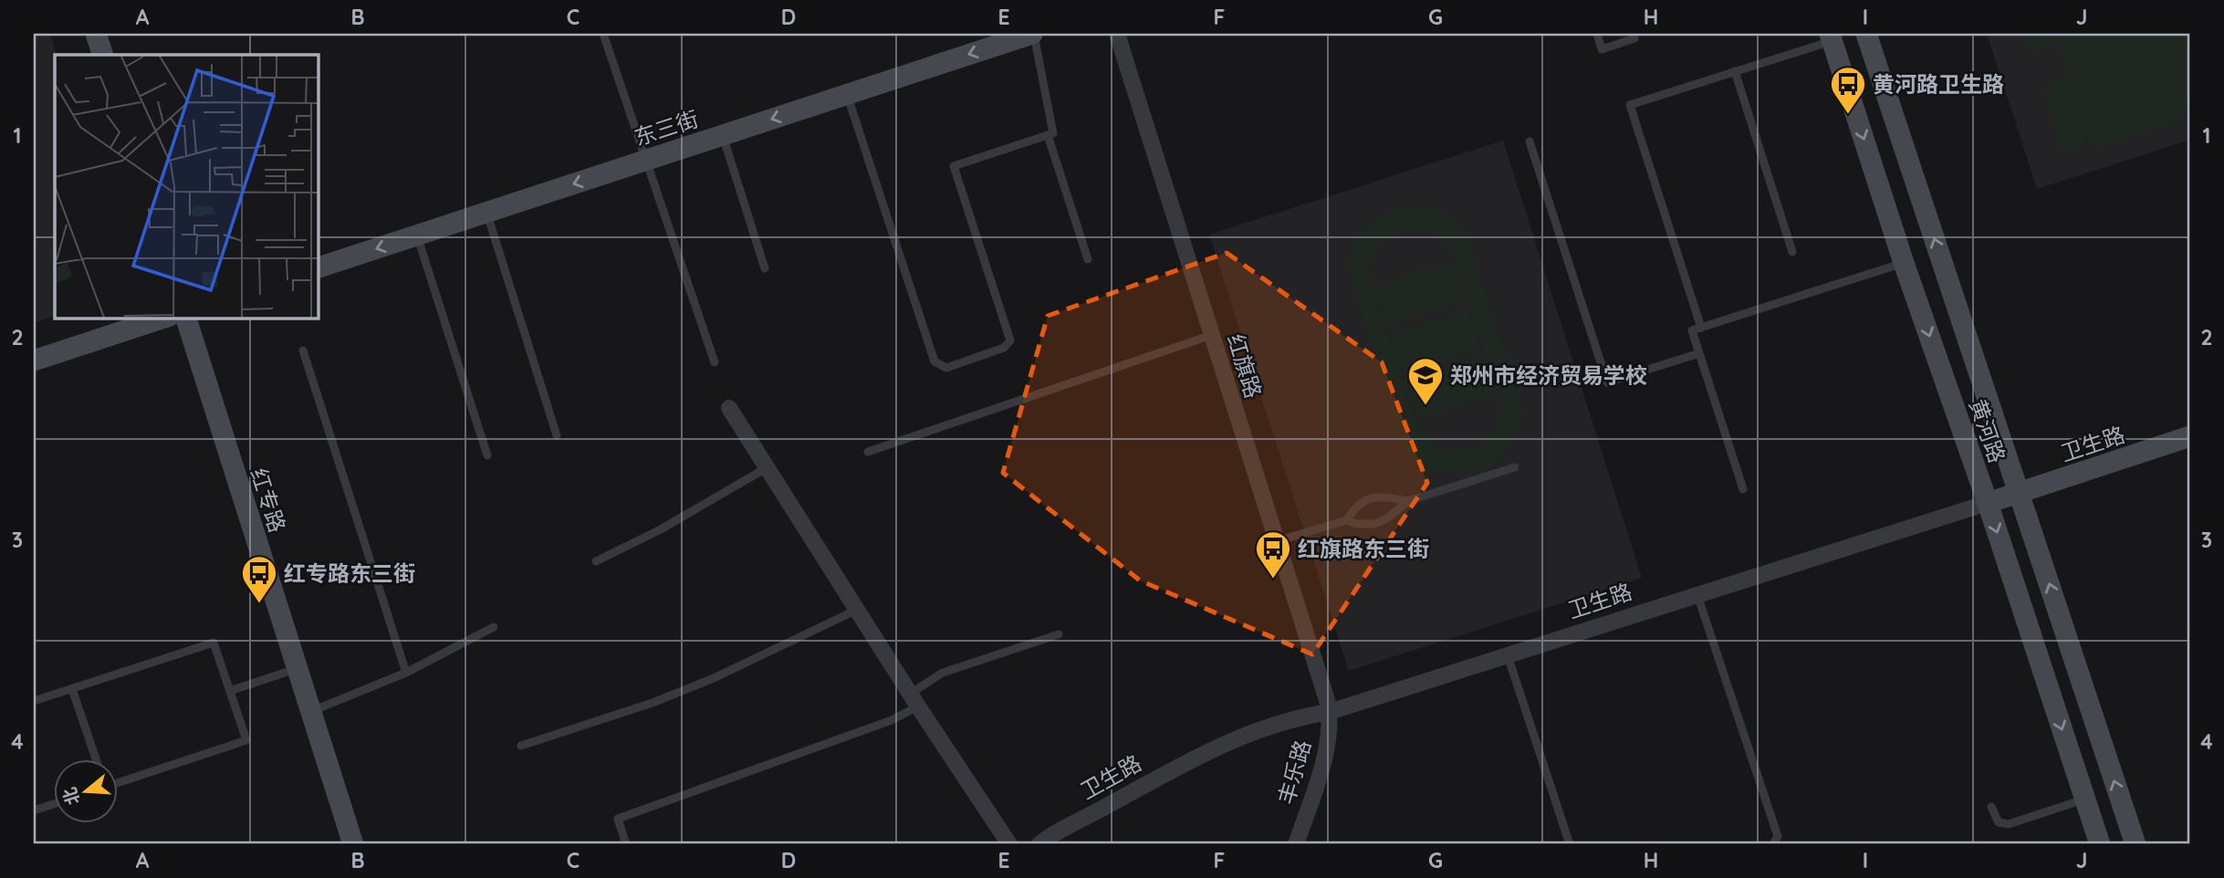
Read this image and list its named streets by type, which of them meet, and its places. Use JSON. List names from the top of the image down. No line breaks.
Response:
{"streets":{"street":["东三街","红旗路","黄河路","卫生路","红专路","丰乐路"]},"crossings":[["红旗路","卫生路"],["红旗路","丰乐路"],["黄河路","卫生路"],["卫生路","丰乐路"]],"one_way":["东三街"],"places":{"bus stop":["黄河路卫生路","红旗路东三街","红专路东三街"],"school or university":["郑州市经济贸易学校"]},"north":"left","grid":{"columns":["A","B","C","D","E","F","G","H","I","J"],"rows":["1","2","3","4"]}}
